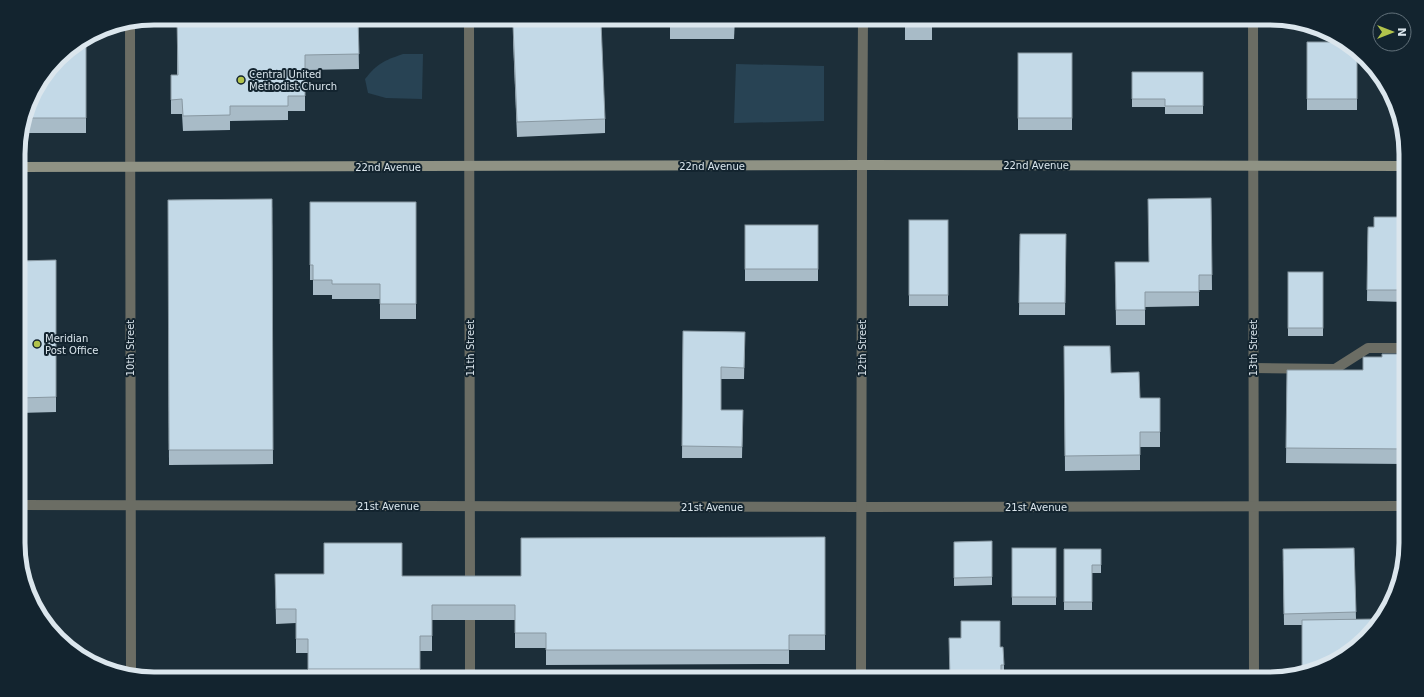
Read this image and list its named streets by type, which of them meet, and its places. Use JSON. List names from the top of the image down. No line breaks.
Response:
{"streets":{"main road":["22nd Avenue"],"street":["10th Street","11th Street","12th Street","13th Street","21st Avenue"]},"crossings":[["22nd Avenue","10th Street"],["22nd Avenue","11th Street"],["22nd Avenue","12th Street"],["22nd Avenue","13th Street"],["10th Street","21st Avenue"],["11th Street","21st Avenue"],["12th Street","21st Avenue"],["13th Street","21st Avenue"]],"places":["Central United Methodist Church","Meridian Post Office"],"north":"right"}
